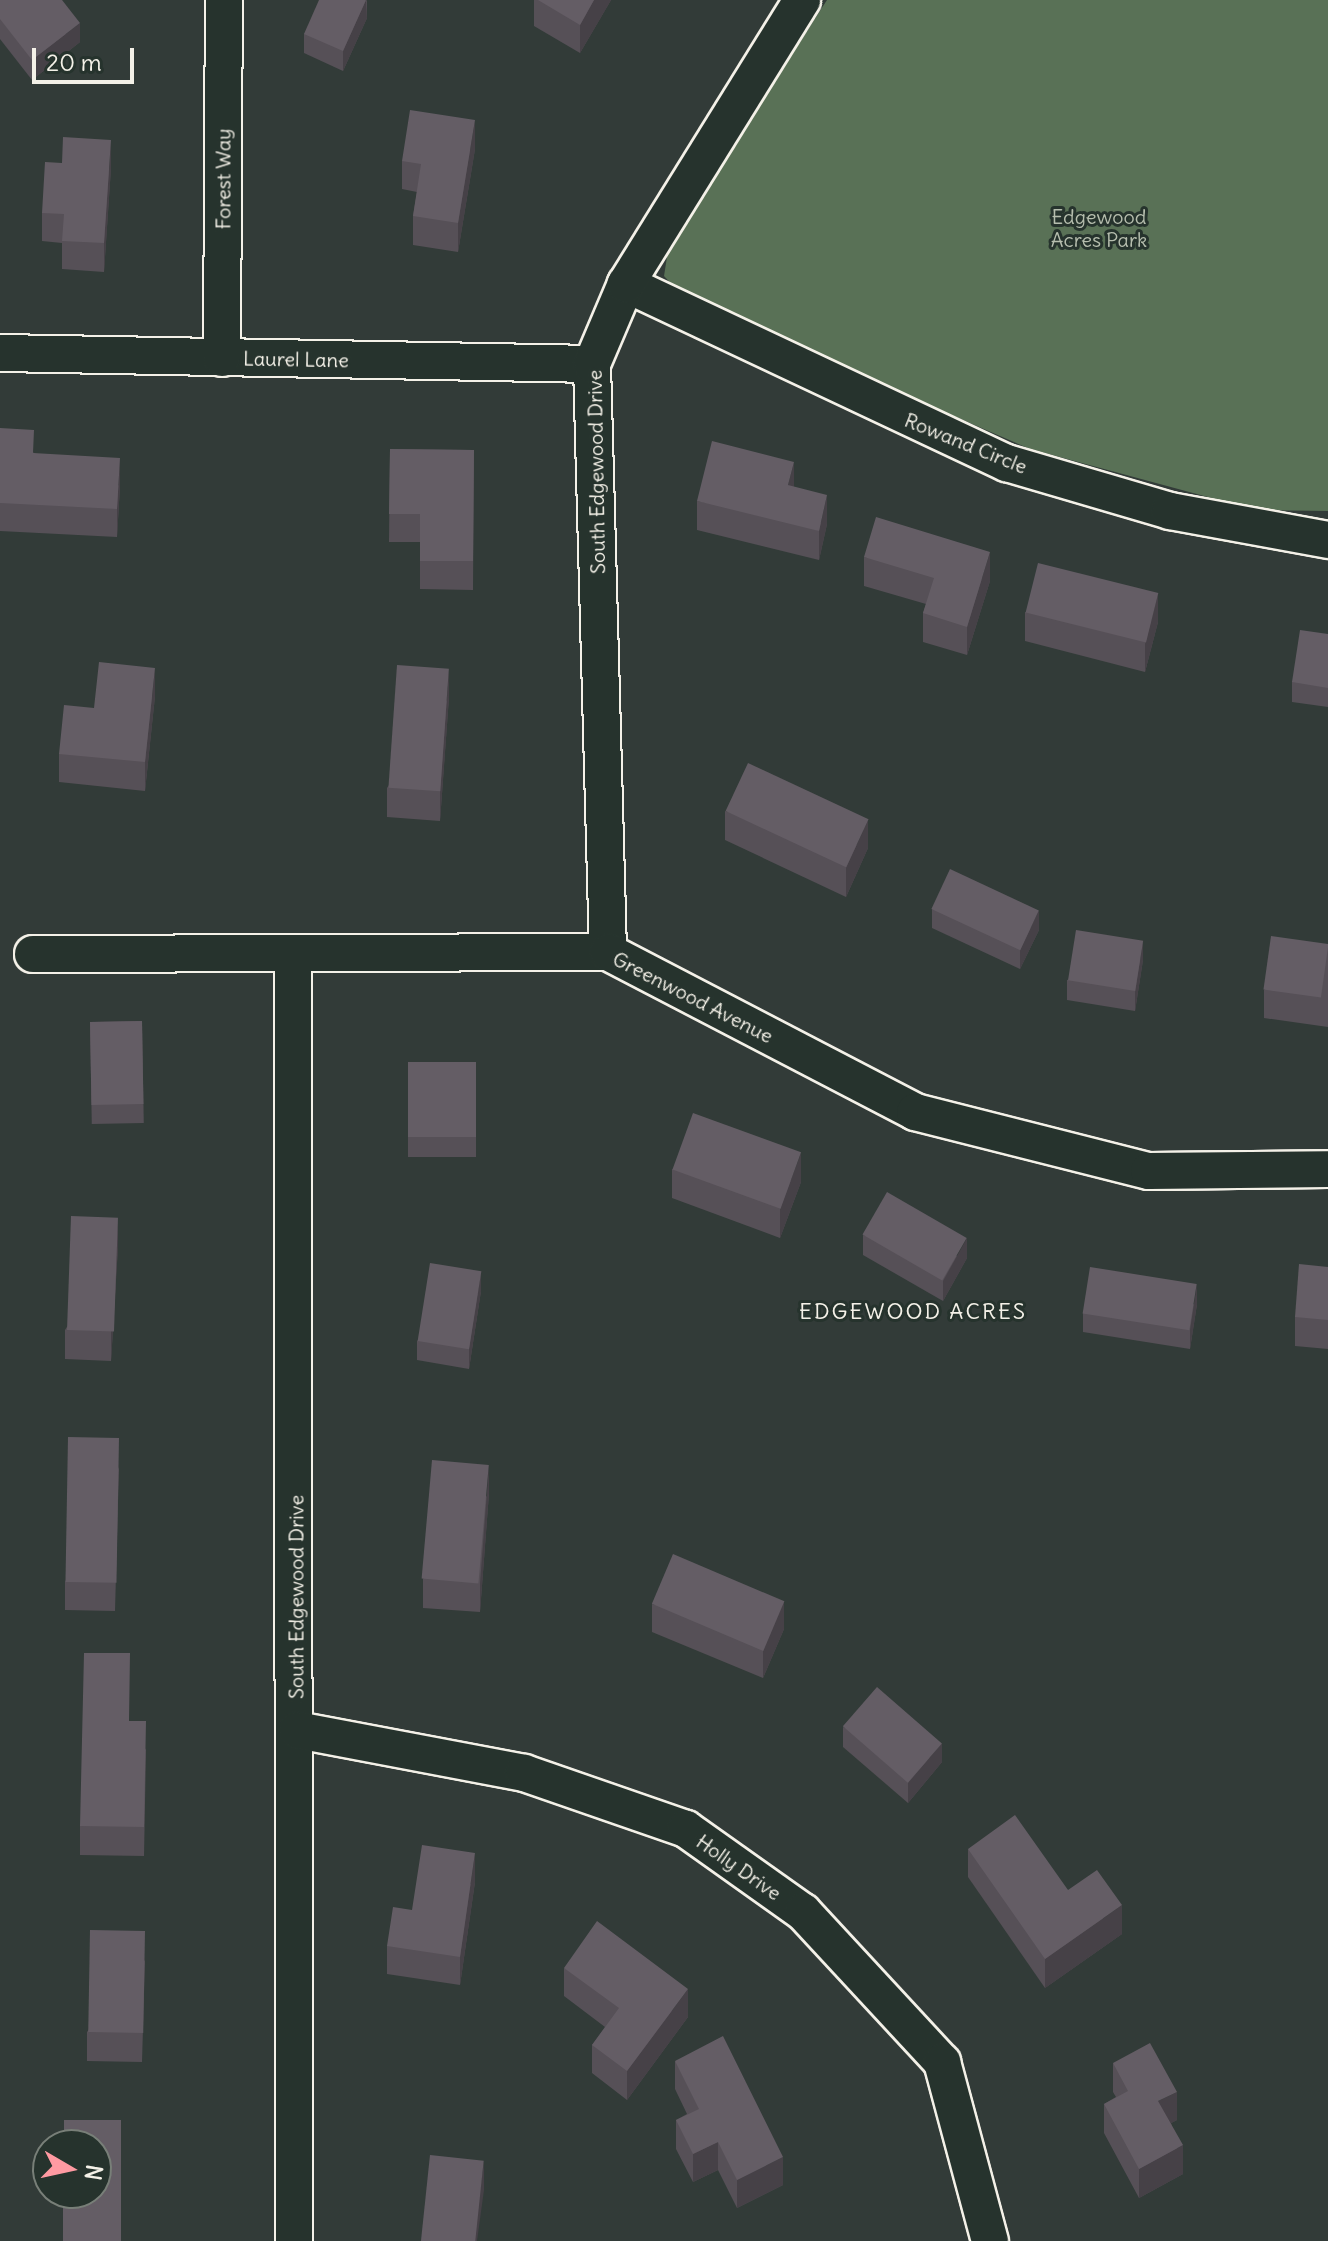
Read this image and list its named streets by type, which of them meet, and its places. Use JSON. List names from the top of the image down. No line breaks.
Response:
{"streets":{"street":["Forest Way","Laurel Lane","Rowand Circle","South Edgewood Drive","Greenwood Avenue","Holly Drive"]},"crossings":[["Forest Way","Laurel Lane"],["Laurel Lane","South Edgewood Drive"],["Rowand Circle","South Edgewood Drive"],["South Edgewood Drive","Greenwood Avenue"],["South Edgewood Drive","Holly Drive"]],"districts":["EDGEWOOD ACRES"],"parks":["Edgewood Acres Park"],"scale_bar":"20 m","north":"right"}
